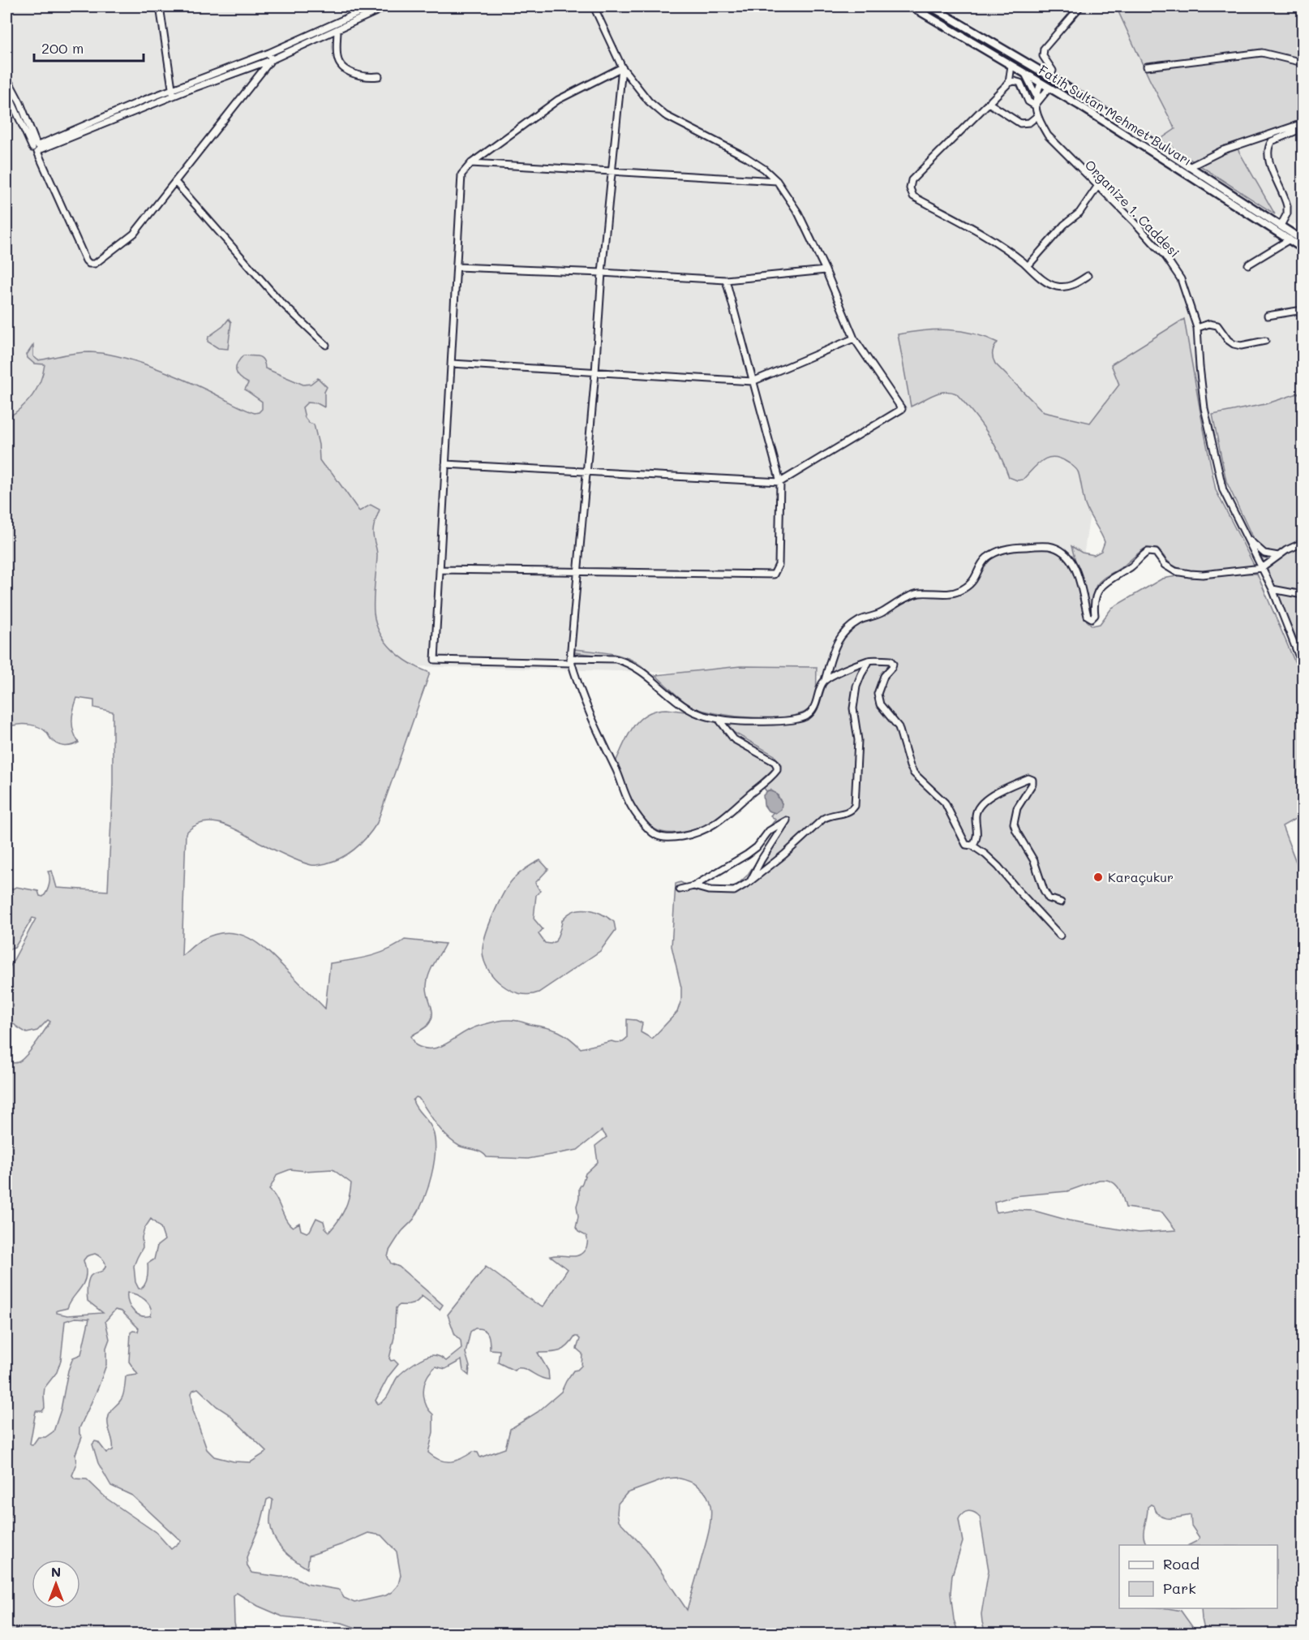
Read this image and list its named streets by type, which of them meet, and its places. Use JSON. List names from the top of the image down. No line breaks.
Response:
{"streets":{"main road":["Fatih Sultan Mehmet Bulvarı"],"street":["Organize 1. Caddesi"]},"places":["Karaçukur"],"legend":["Road","Park"],"scale_bar":"200 m","north":"top"}
